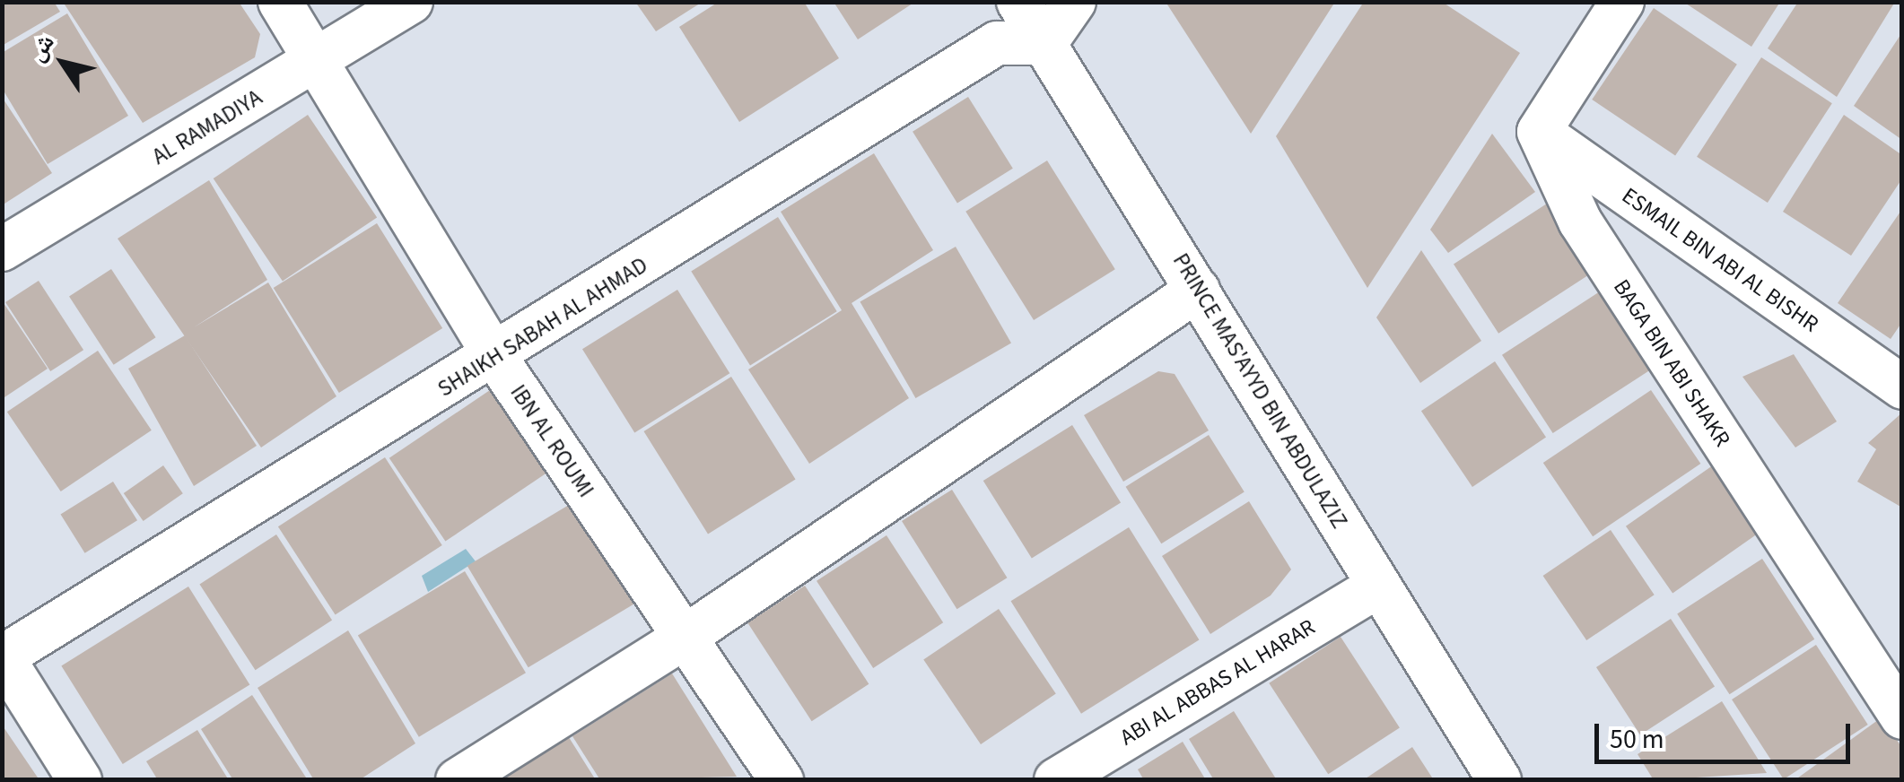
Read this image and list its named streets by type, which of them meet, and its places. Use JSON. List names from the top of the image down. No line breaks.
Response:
{"streets":{"street":["AL RAMADIYA","ESMAIL BIN ABI AL BISHR","SHAIKH SABAH AL AHMAD","BAGA BIN ABI SHAKR","PRINCE MAS'AYYD BIN ABDULAZIZ","IBN AL ROUMI","ABI AL ABBAS AL HARAR"]},"crossings":[["AL RAMADIYA","IBN AL ROUMI"],["ESMAIL BIN ABI AL BISHR","BAGA BIN ABI SHAKR"],["SHAIKH SABAH AL AHMAD","PRINCE MAS'AYYD BIN ABDULAZIZ"],["SHAIKH SABAH AL AHMAD","IBN AL ROUMI"],["PRINCE MAS'AYYD BIN ABDULAZIZ","ABI AL ABBAS AL HARAR"]],"scale_bar":"50 m","north":"top left"}
